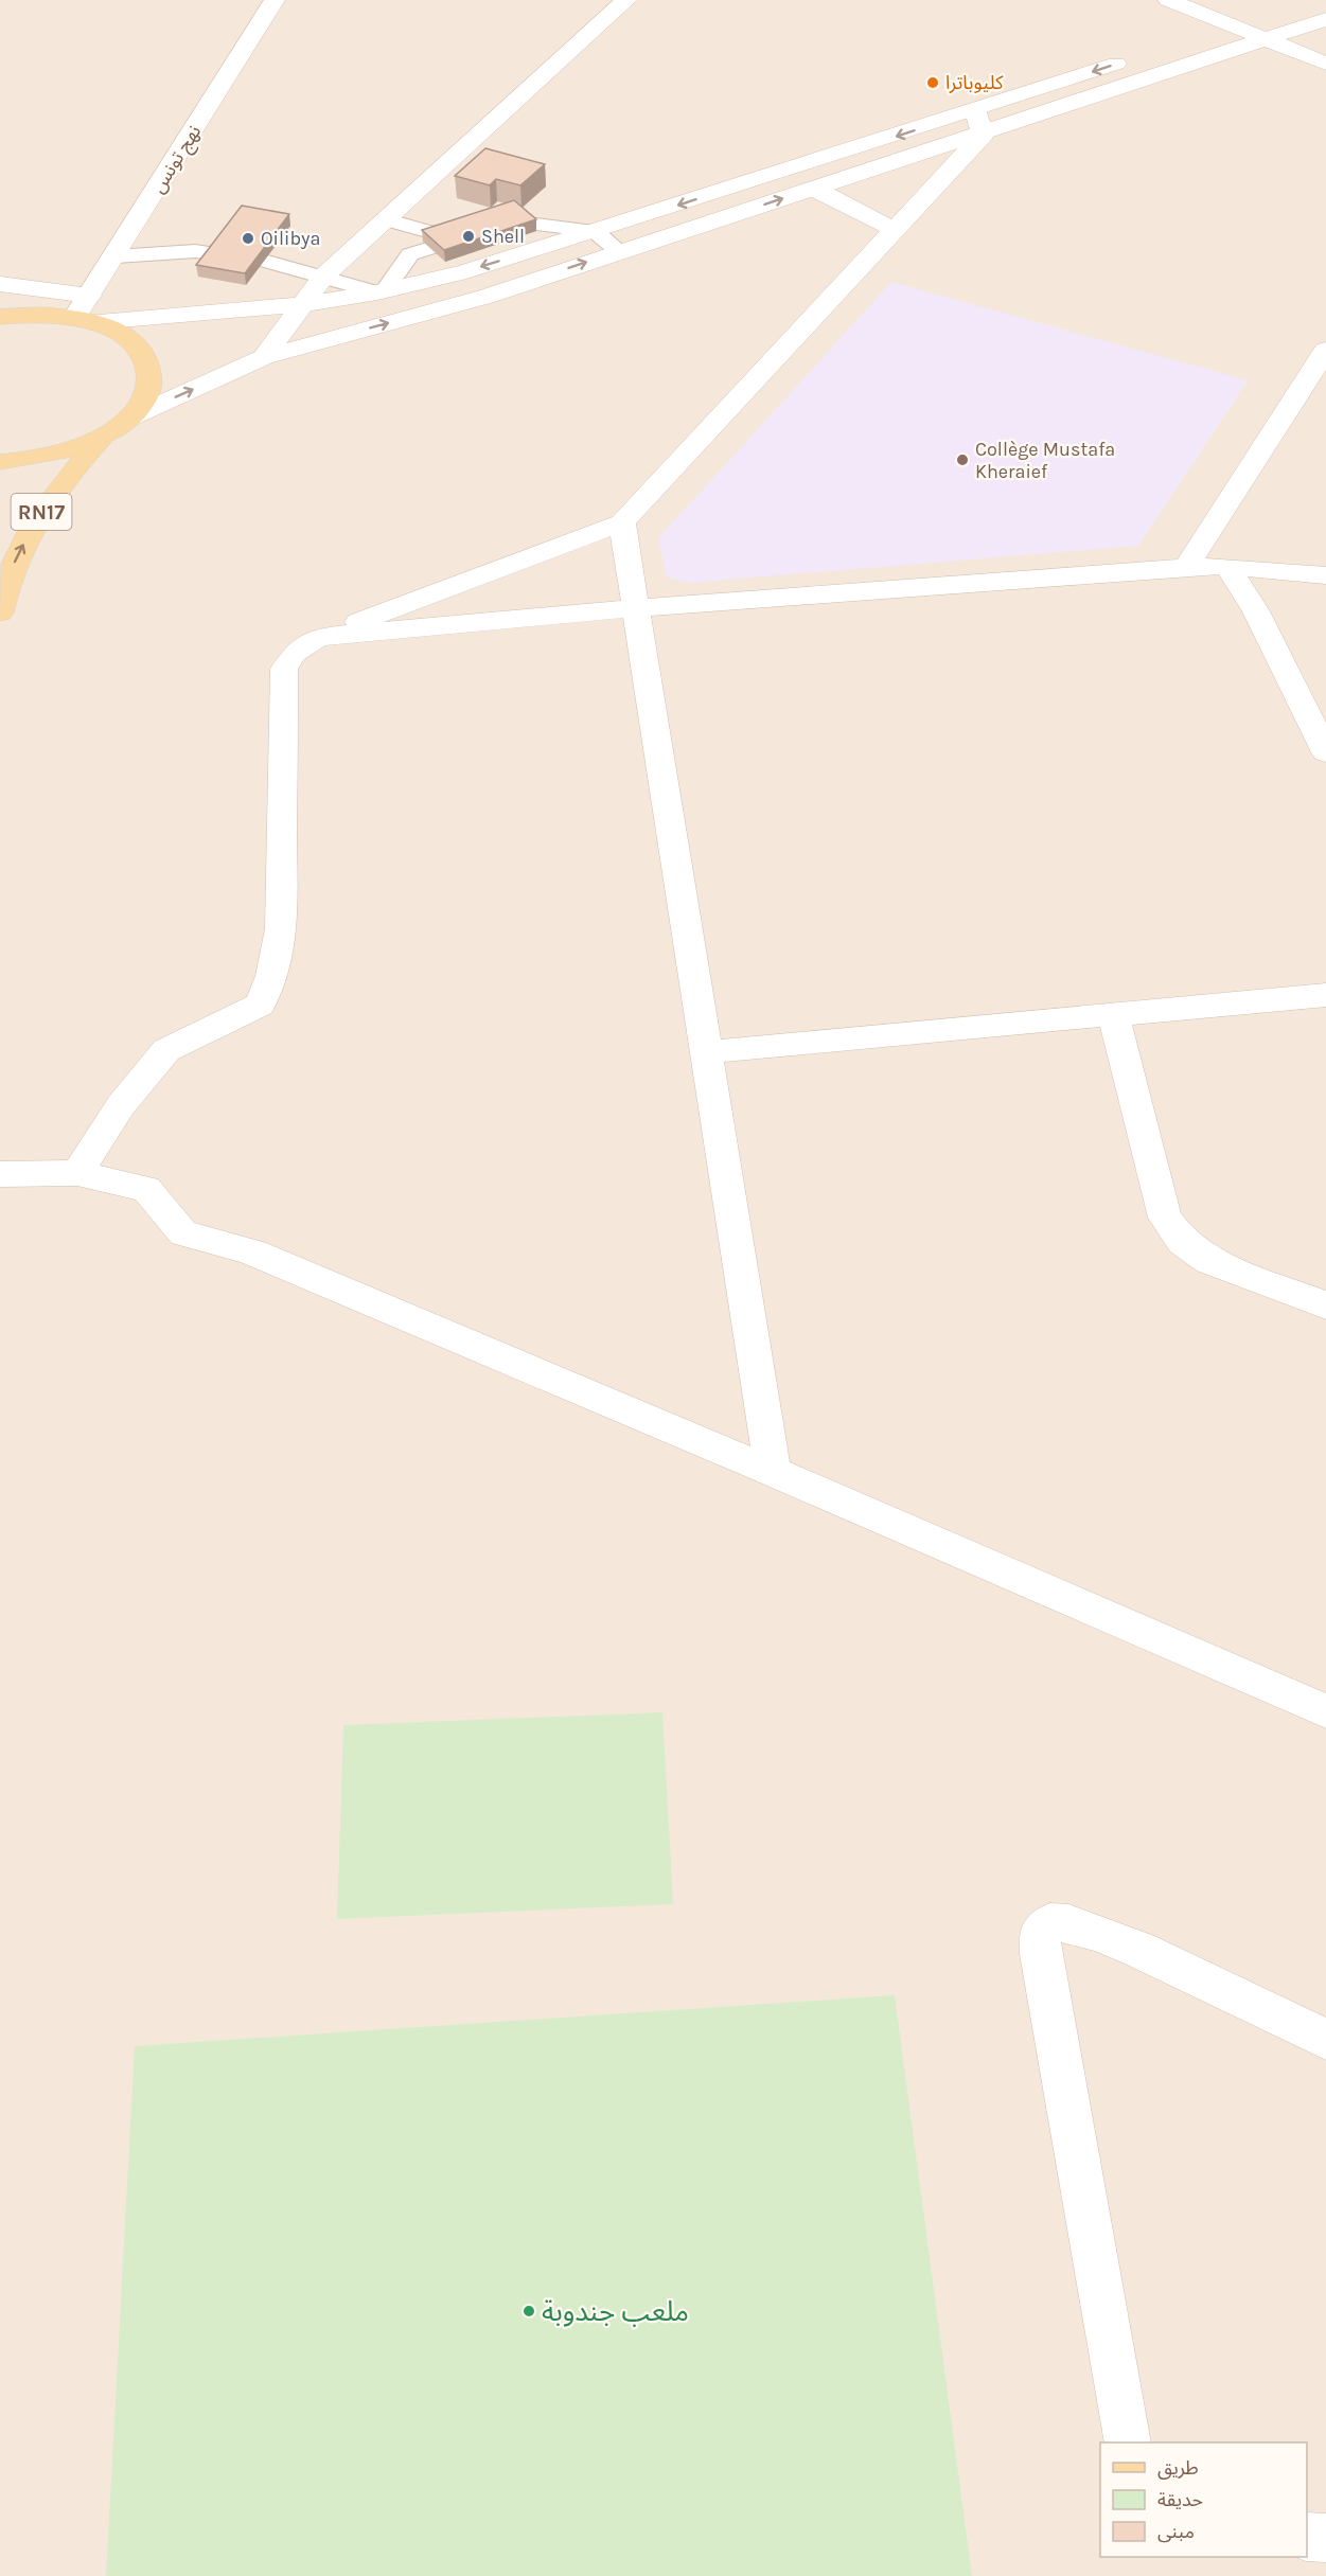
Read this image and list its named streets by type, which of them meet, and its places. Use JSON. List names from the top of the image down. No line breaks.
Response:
{"streets":{"main road":["RN17"],"street":["نهج تونس"]},"crossings":[["نهج تونس","RN17"]],"places":["كليوباترا","Shell","Oilibya","Collège Mustafa Kheraief","ملعب جندوبة"],"legend":["طريق","حديقة","مبنى"]}
